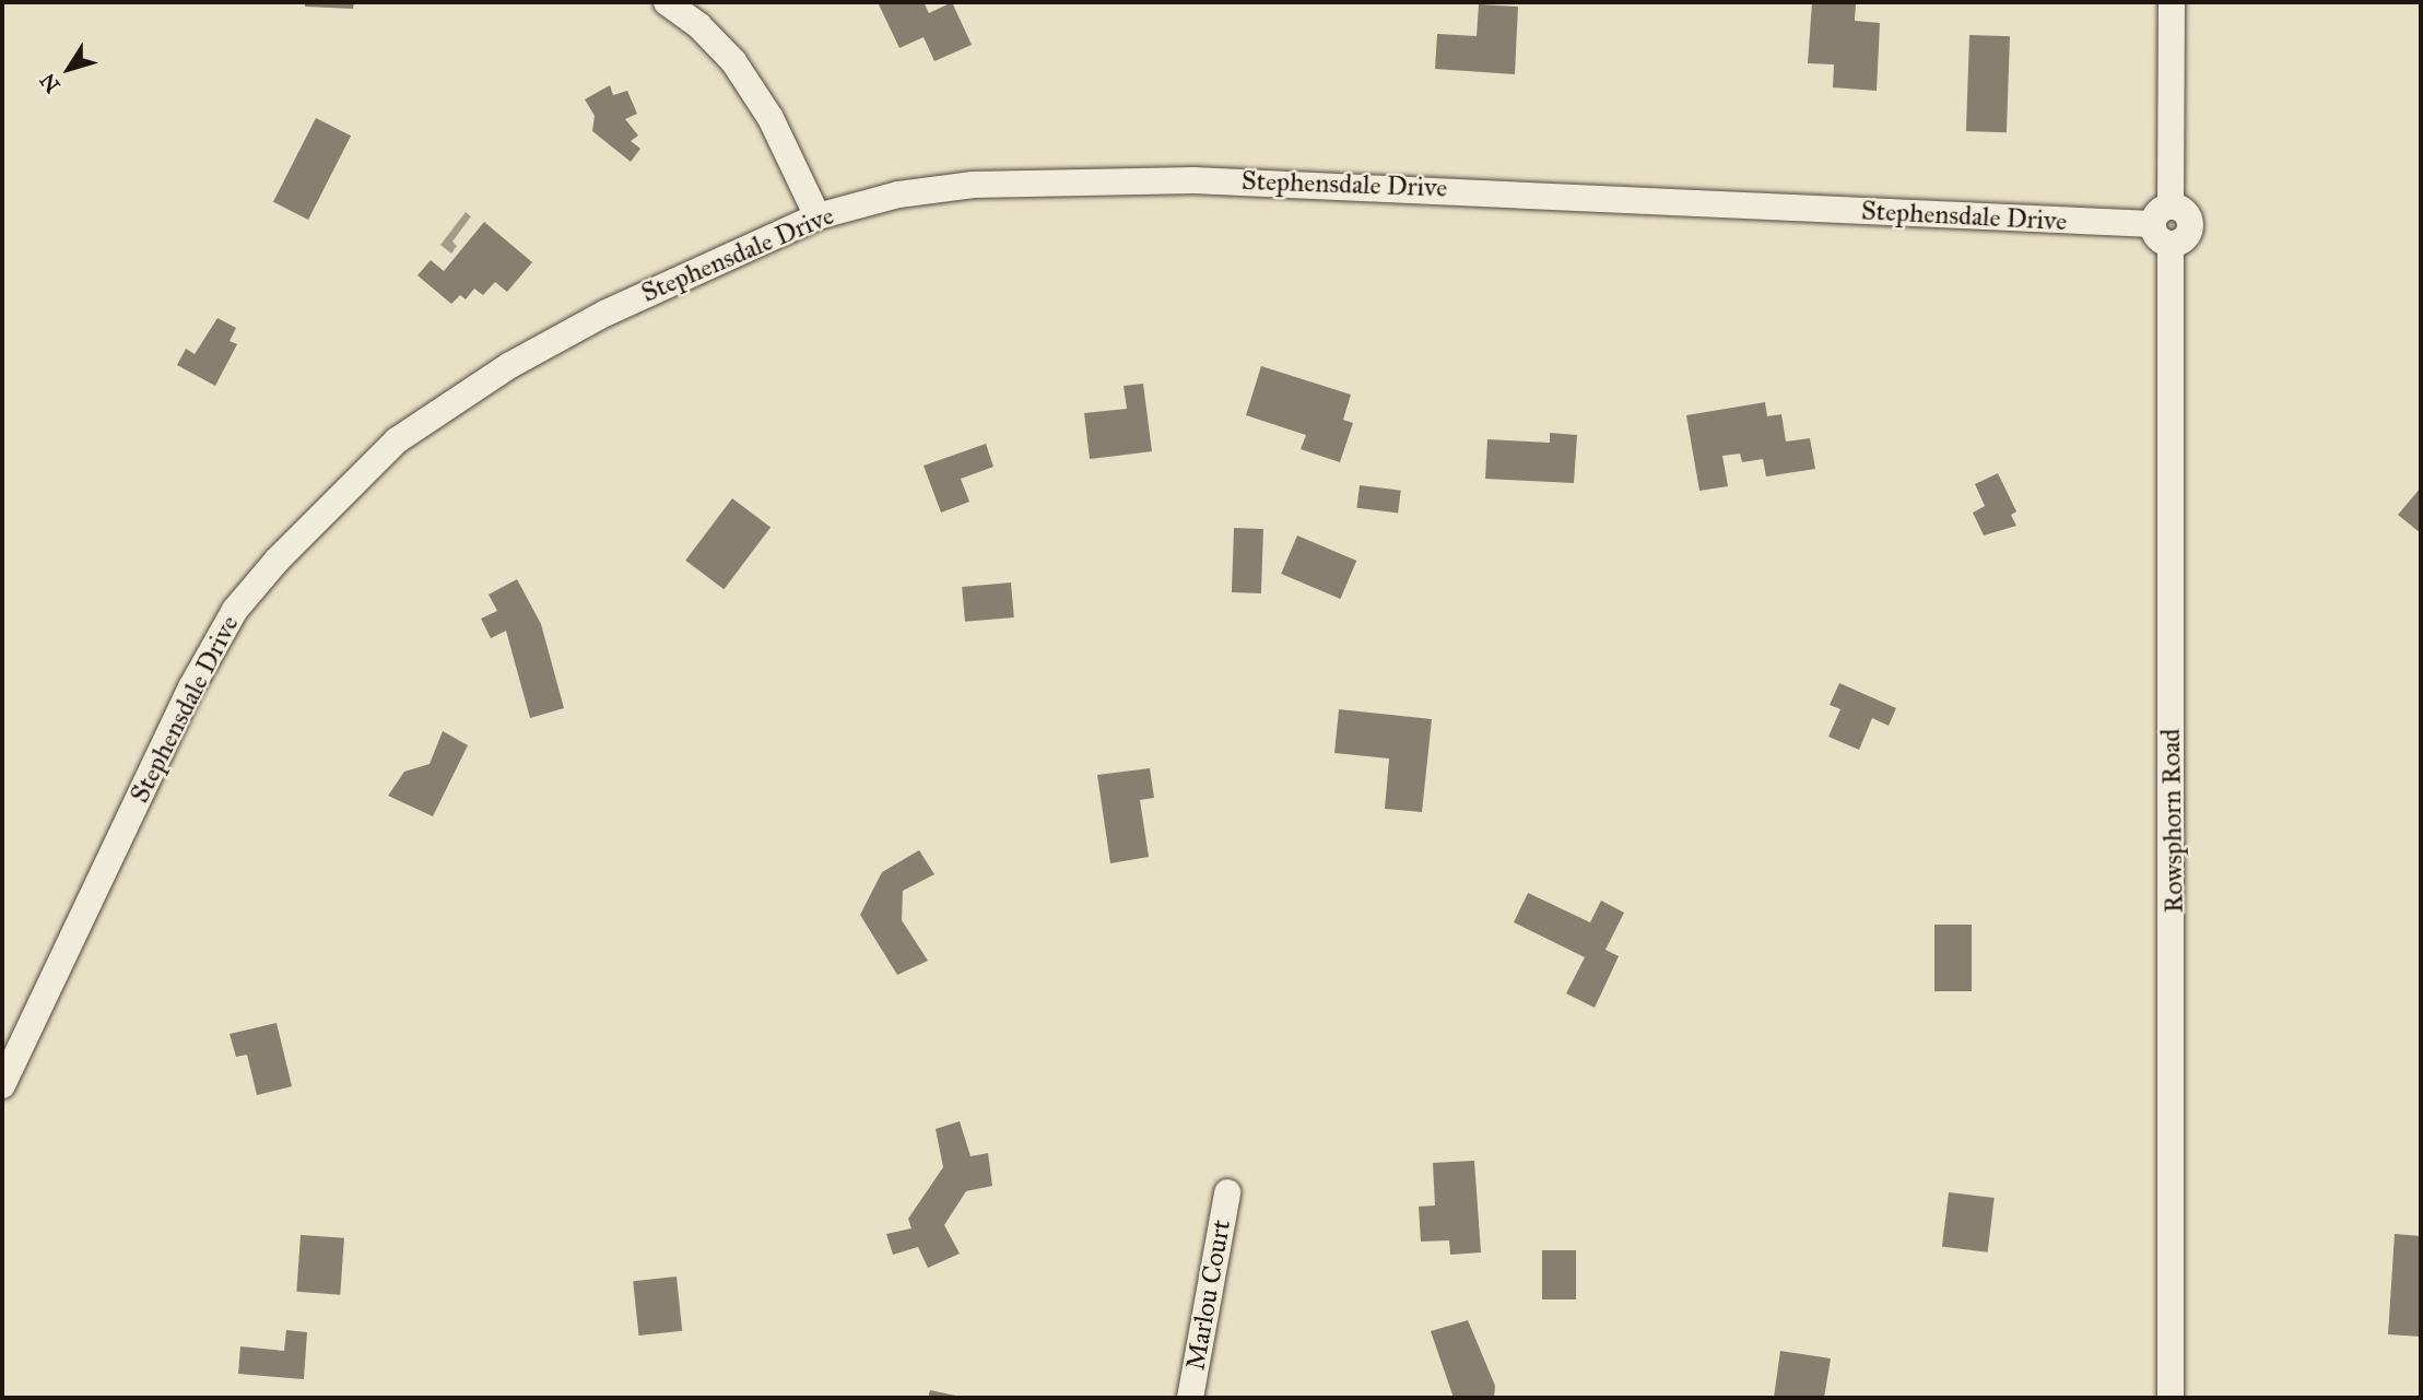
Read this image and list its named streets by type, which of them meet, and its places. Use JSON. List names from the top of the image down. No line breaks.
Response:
{"streets":{"street":["Stephensdale Drive","Rowsphorn Road","Marlou Court"]},"crossings":[["Stephensdale Drive","Rowsphorn Road"]],"north":"bottom left"}
